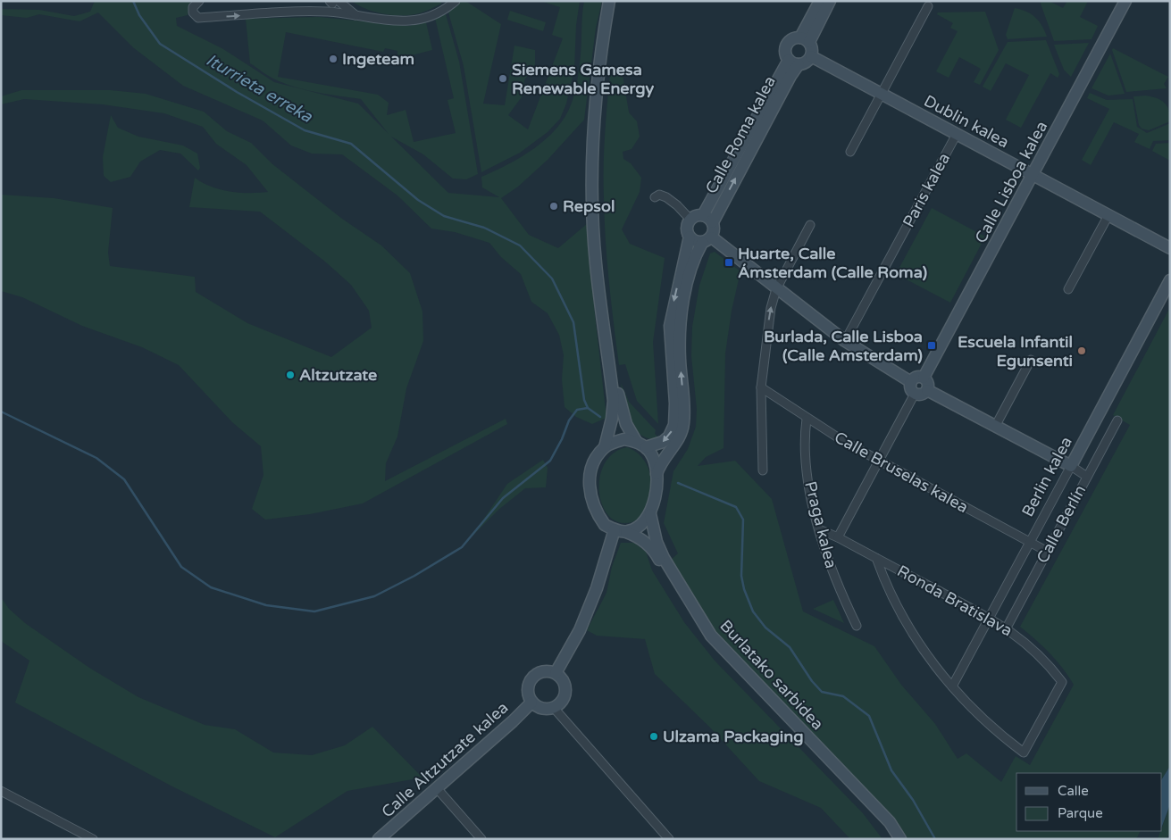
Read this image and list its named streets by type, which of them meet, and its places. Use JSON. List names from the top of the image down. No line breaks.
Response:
{"streets":{"street":["Dublin kalea","Calle Roma kalea","Calle Lisboa kalea","Paris kalea","Calle Bruselas kalea","Berlin kalea","Calle Berlín","Praga kalea","Ronda Bratislava","Burlatako sarbidea","Calle Altzutzate kalea"]},"crossings":[["Dublin kalea","Calle Roma kalea"],["Dublin kalea","Calle Lisboa kalea"],["Dublin kalea","Paris kalea"],["Calle Bruselas kalea","Berlin kalea"],["Calle Bruselas kalea","Calle Berlín"],["Calle Bruselas kalea","Praga kalea"],["Berlin kalea","Ronda Bratislava"],["Calle Berlín","Ronda Bratislava"],["Praga kalea","Ronda Bratislava"]],"water":["Iturrieta erreka"],"places":{"other":["Ingeteam","Siemens Gamesa Renewable Energy","Repsol","Escuela Infantil Egunsenti","Altzutzate","Ulzama Packaging"],"transit":["Huarte, Calle Ámsterdam (Calle Roma)","Burlada, Calle Lisboa (Calle Amsterdam)"]},"legend":["Calle","Parque"]}
